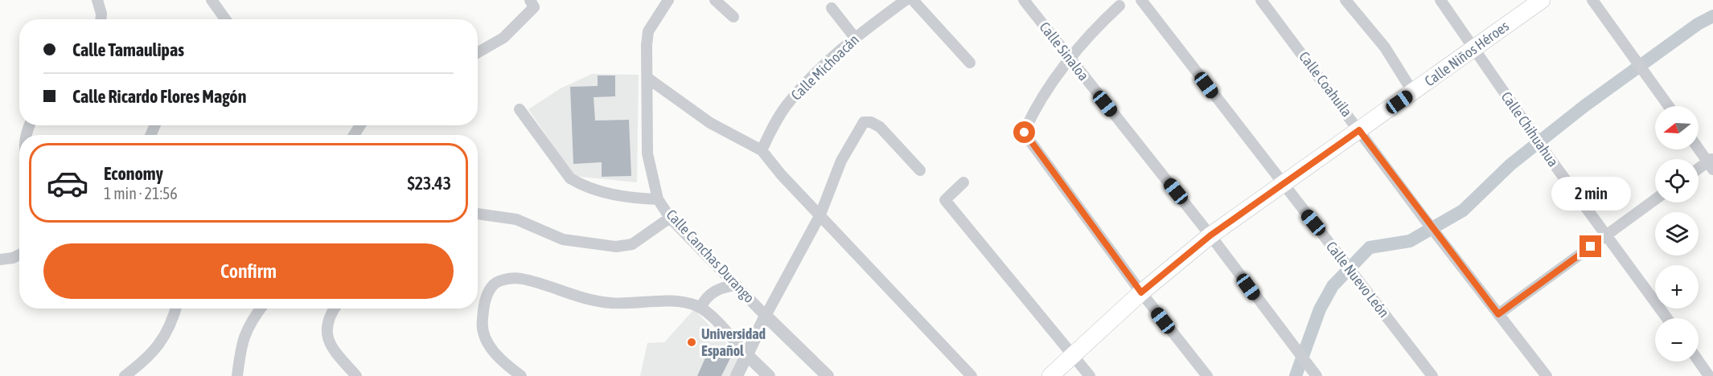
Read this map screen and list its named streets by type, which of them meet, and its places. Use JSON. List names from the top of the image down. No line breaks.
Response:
{"streets":{"main road":["Calle Niños Héroes"],"street":["Calle Sinaloa","Calle Michoacán","Calle Coahuila","Calle Chihuahua","Calle Canchas Durango","Calle Nuevo León"]},"crossings":[["Calle Sinaloa","Calle Niños Héroes"],["Calle Niños Héroes","Calle Coahuila"],["Calle Niños Héroes","Calle Chihuahua"],["Calle Niños Héroes","Calle Nuevo León"]],"places":["Universidad Español"],"north":"left","page":{"banner":["Calle Tamaulipas","Calle Ricardo Flores Magón"],"map_buttons":["+","−"],"list":[{"name":"Economy","note":"1 min · 21:56","value":"$23.43"}],"bubble":"2 min","buttons":"Confirm"}}
